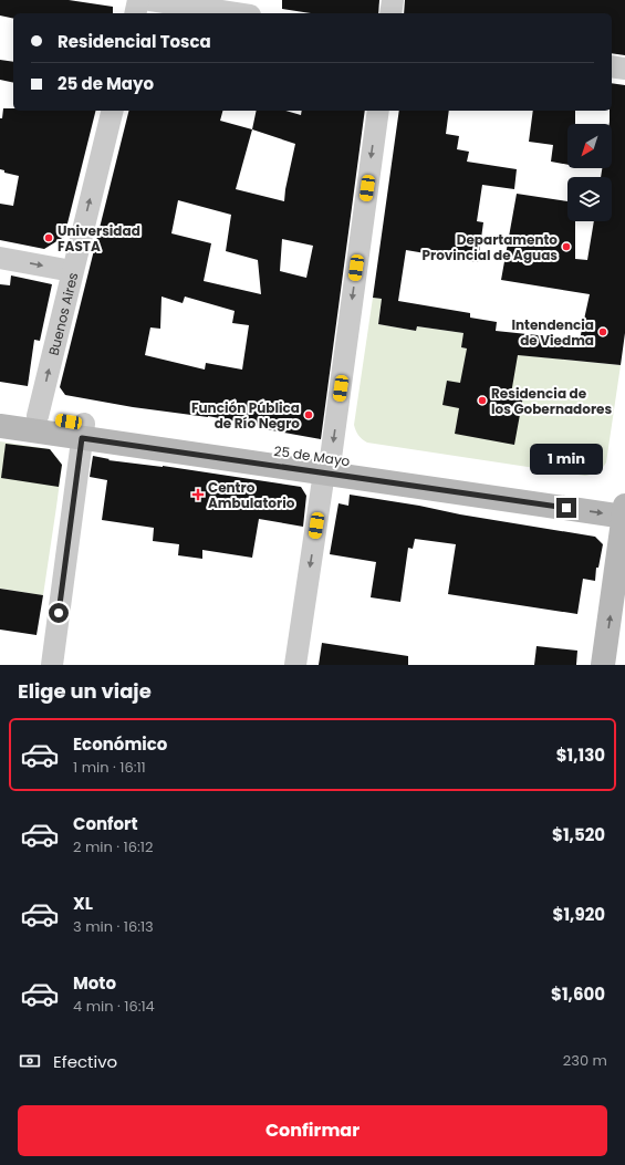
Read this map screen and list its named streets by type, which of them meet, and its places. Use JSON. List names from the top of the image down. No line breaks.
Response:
{"streets":{"main road":["25 de Mayo"],"street":["Buenos Aires"]},"crossings":[["Buenos Aires","25 de Mayo"]],"one_way":["Buenos Aires"],"places":{"other":["Universidad FASTA","Departamento Provincial de Aguas","Intendencia de Viedma","Residencia de los Gobernadores","Función Pública de Río Negro"],"health":["Centro Ambulatorio"]},"north":"bottom left","page":{"banner":["Residencial Tosca","25 de Mayo"],"bubble":"1 min","heading":"Elige un viaje","list":[{"name":"Económico","note":"1 min · 16:11","value":"$1,130"},{"name":"Confort","note":"2 min · 16:12","value":"$1,520"},{"name":"XL","note":"3 min · 16:13","value":"$1,920"},{"name":"Moto","note":"4 min · 16:14","value":"$1,600"}],"pay":["Efectivo","230 m"],"buttons":"Confirmar"}}
